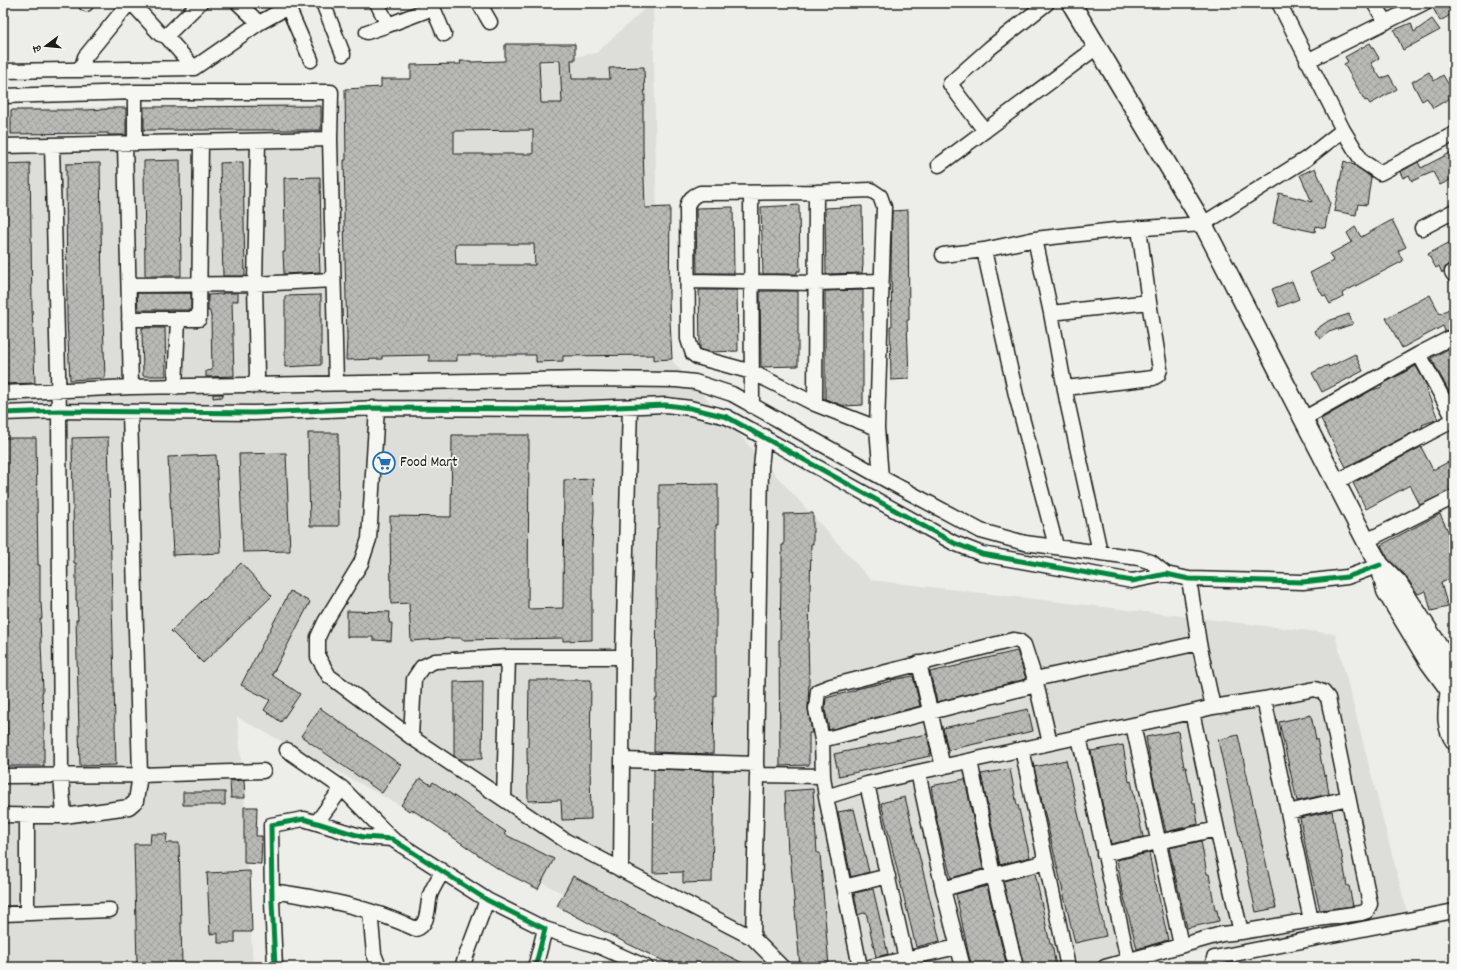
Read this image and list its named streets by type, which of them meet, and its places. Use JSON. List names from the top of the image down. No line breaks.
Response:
{"places":{"supermarket":["Food Mart"]},"north":"left"}
